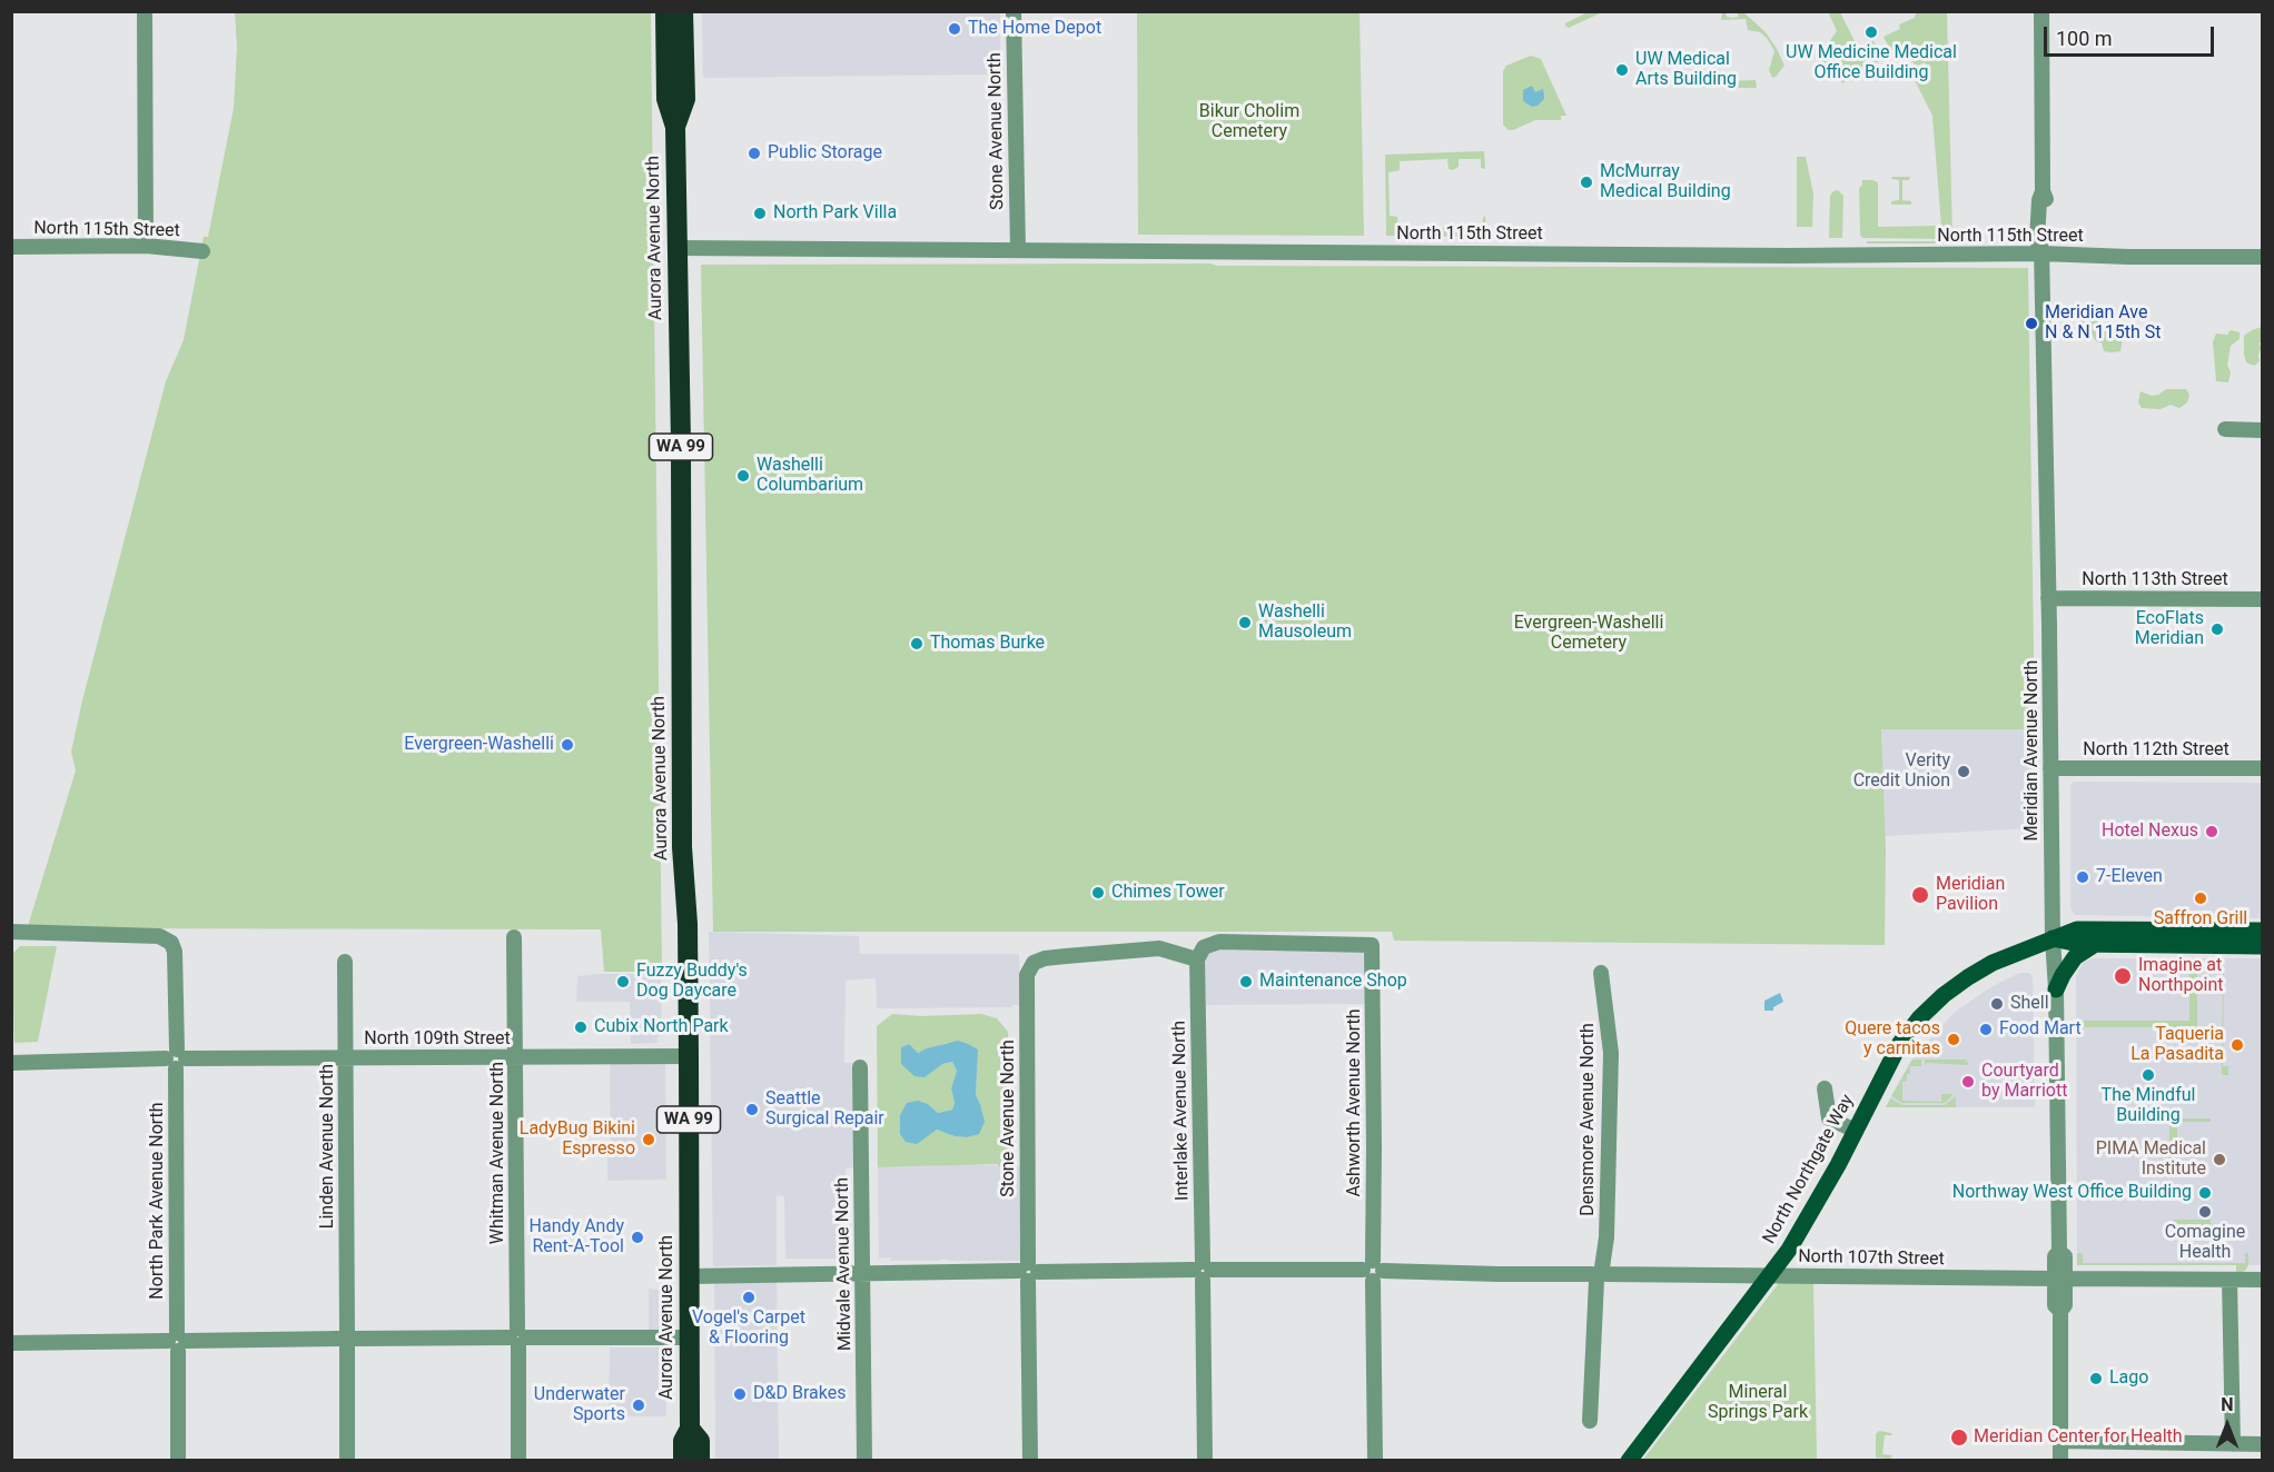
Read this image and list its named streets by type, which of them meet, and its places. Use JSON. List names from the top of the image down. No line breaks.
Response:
{"streets":{"highway":["Aurora Avenue North","WA 99"],"main road":["North Northgate Way"],"street":["Stone Avenue North","North 115th Street","North 113th Street","Meridian Avenue North","North 112th Street","North 109th Street","Ashworth Avenue North","Interlake Avenue North","Densmore Avenue North","Linden Avenue North","Whitman Avenue North","North Park Avenue North","North 107th Street","Midvale Avenue North"]},"crossings":[["Stone Avenue North","North 115th Street"],["Stone Avenue North","Ashworth Avenue North"],["Stone Avenue North","Interlake Avenue North"],["Stone Avenue North","North 107th Street"],["North 115th Street","Aurora Avenue North"],["North 115th Street","Meridian Avenue North"],["Aurora Avenue North","North 109th Street"],["Aurora Avenue North","North 107th Street"],["North 113th Street","Meridian Avenue North"],["Meridian Avenue North","North 112th Street"],["Meridian Avenue North","North Northgate Way"],["Meridian Avenue North","North 107th Street"],["North 109th Street","Linden Avenue North"],["North 109th Street","Whitman Avenue North"],["North 109th Street","North Park Avenue North"],["Ashworth Avenue North","Interlake Avenue North"],["Ashworth Avenue North","North 107th Street"],["Interlake Avenue North","North 107th Street"],["Densmore Avenue North","North 107th Street"],["North Northgate Way","North 107th Street"],["North 107th Street","Midvale Avenue North"]],"parks":["Bikur Cholim Cemetery","Evergreen-Washelli Cemetery","Mineral Springs Park"],"places":["The Home Depot","UW Medicine Medical Office Building","UW Medical Arts Building","Public Storage","McMurray Medical Building","North Park Villa","Meridian Ave N & N 115th St","Washelli Columbarium","Washelli Mausoleum","EcoFlats Meridian","Thomas Burke","Evergreen-Washelli","Verity Credit Union","Hotel Nexus","7-Eleven","Chimes Tower","Meridian Pavilion","Saffron Grill","Imagine at Northpoint","Fuzzy Buddy's Dog Daycare","Maintenance Shop","Shell","Cubix North Park","Food Mart","Quere tacos y carnitas","Taqueria La Pasadita","The Mindful Building","Courtyard by Marriott","Seattle Surgical Repair","LadyBug Bikini Espresso","PIMA Medical Institute","Northway West Office Building","Comagine Health","Handy Andy Rent-A-Tool","Vogel's Carpet & Flooring","Lago","D&D Brakes","Underwater Sports","Meridian Center for Health"],"scale_bar":"100 m","north":"top"}
